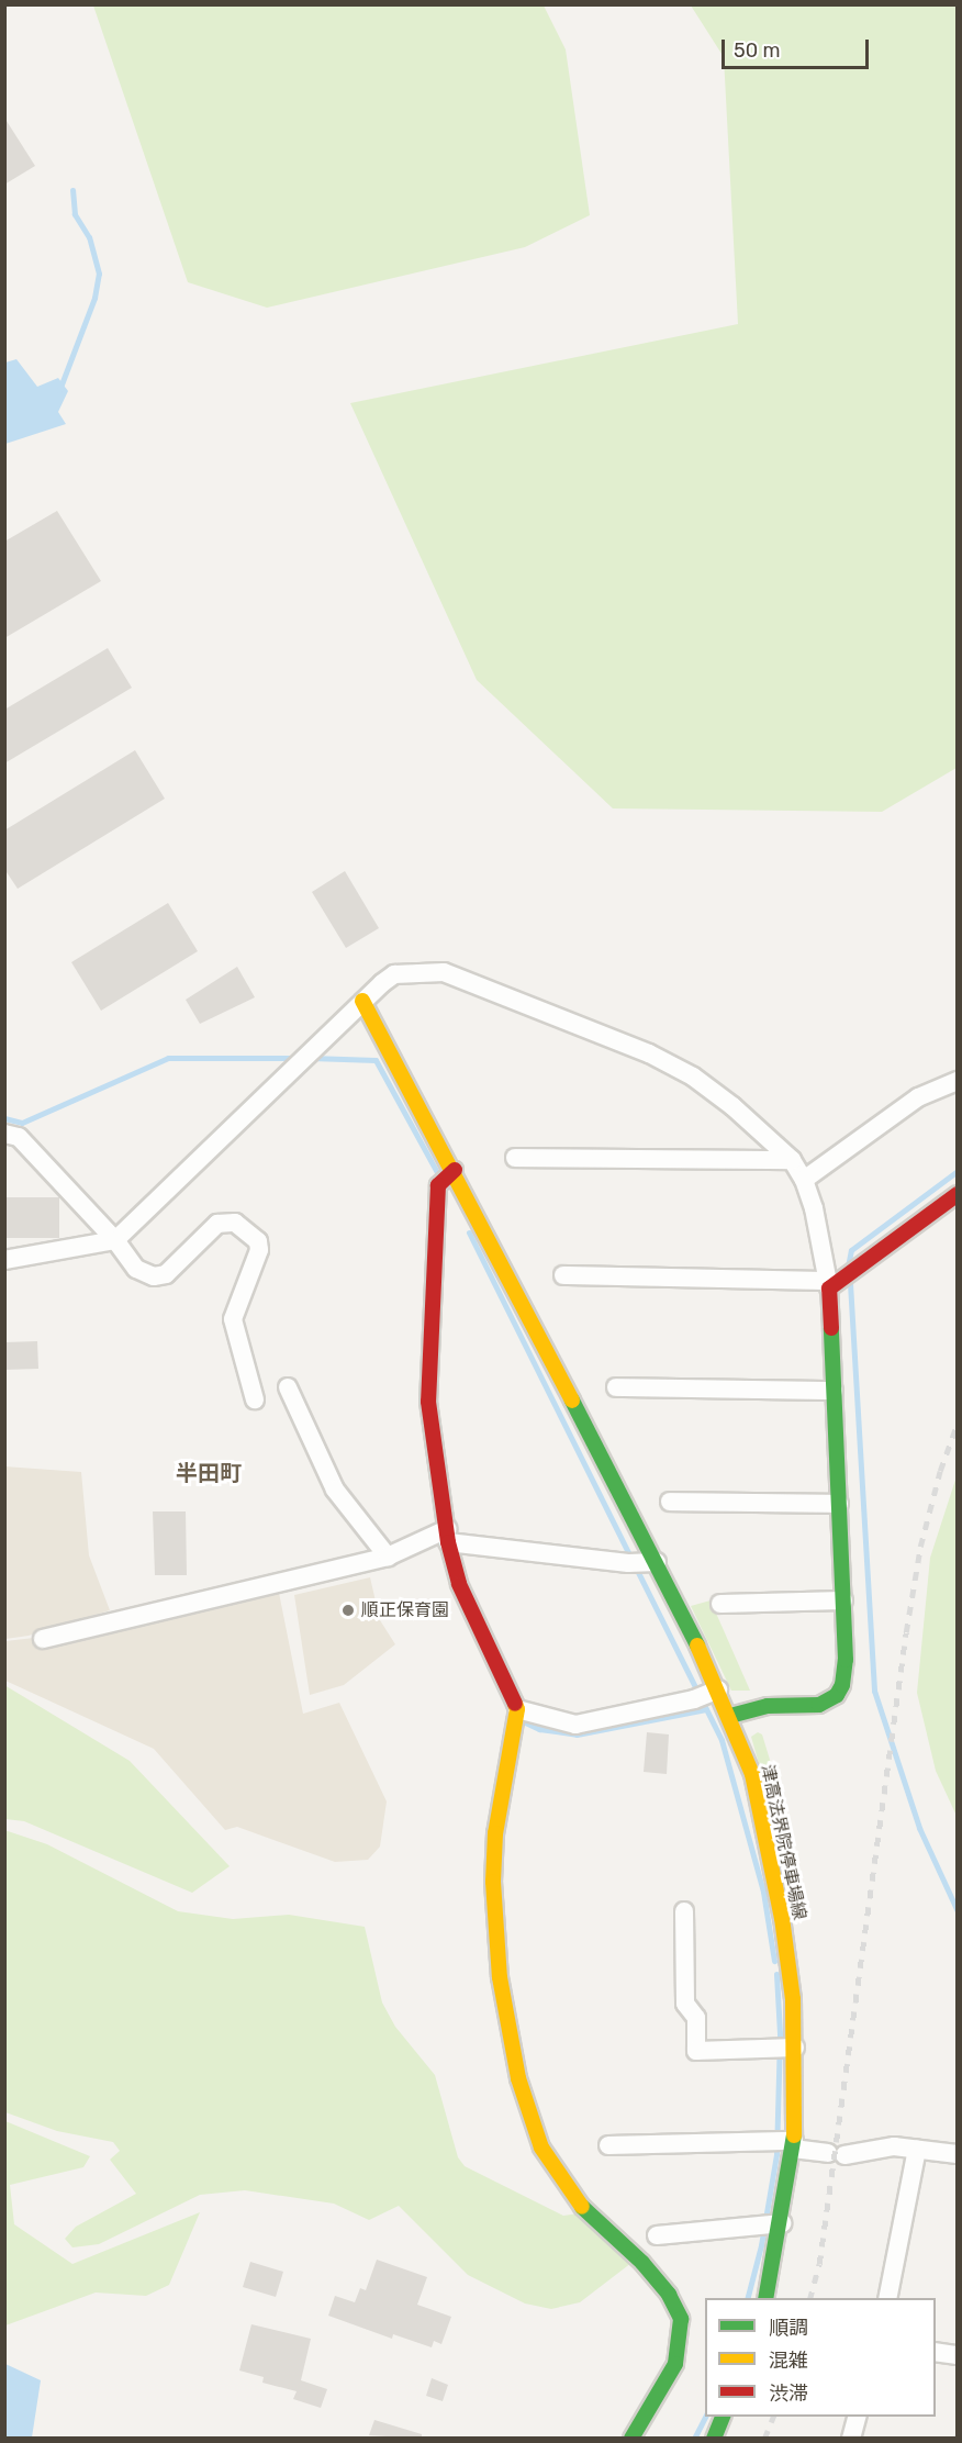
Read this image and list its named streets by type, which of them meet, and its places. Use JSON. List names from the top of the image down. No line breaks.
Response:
{"streets":{"street":["津高法界院停車場線"]},"districts":["半田町"],"places":["順正保育園"],"legend":["順調","混雑","渋滞"],"scale_bar":"50 m"}
